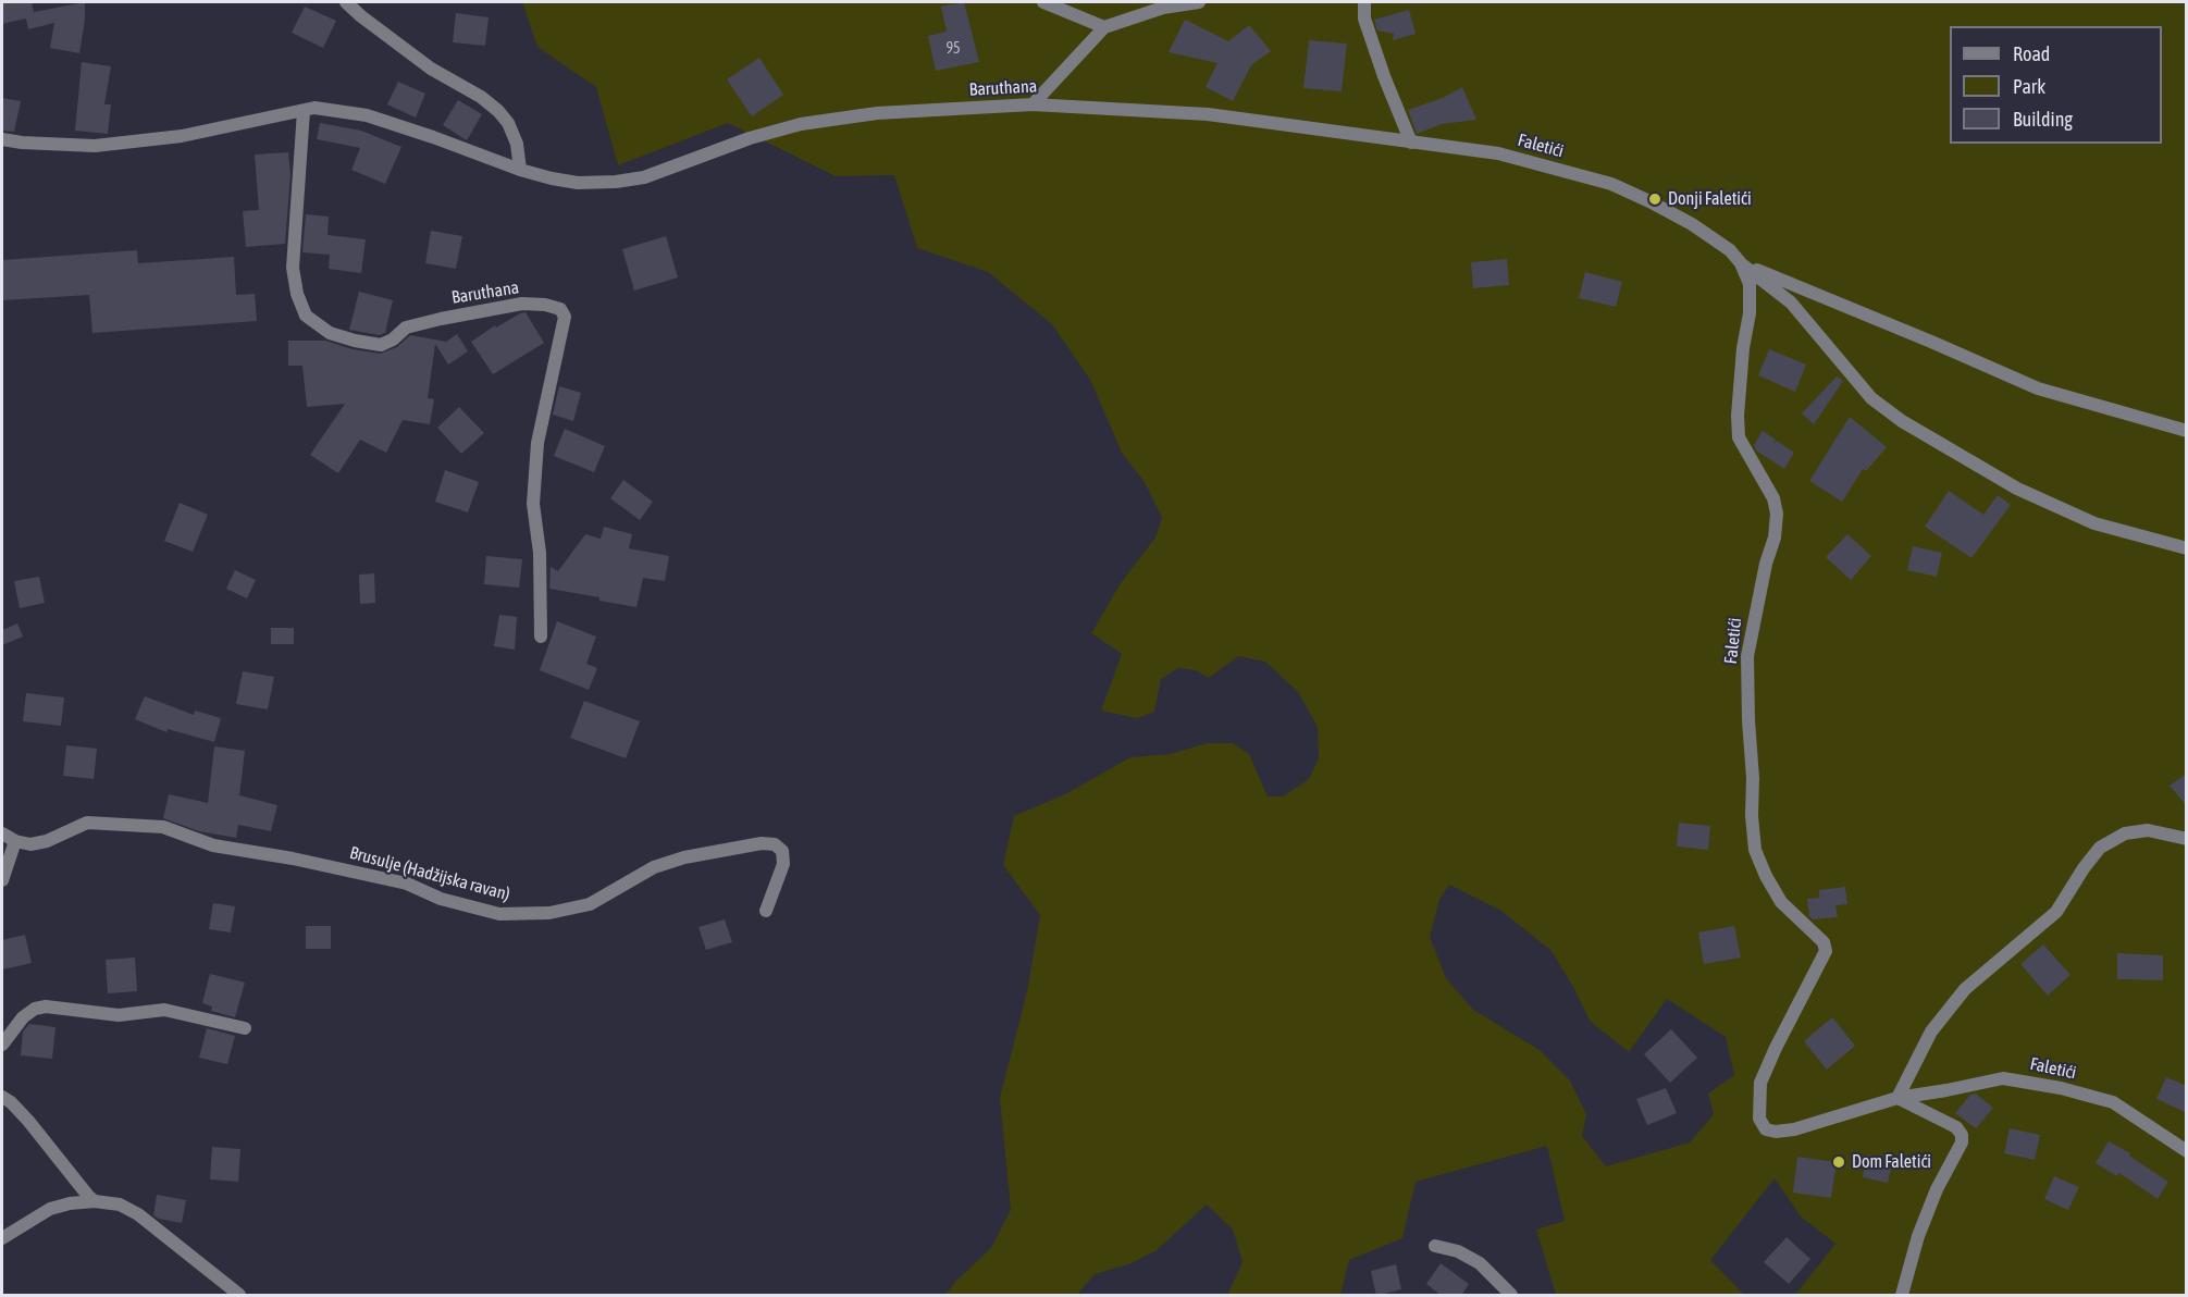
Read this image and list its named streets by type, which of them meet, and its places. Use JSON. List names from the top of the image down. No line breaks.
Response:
{"streets":{"street":["Baruthana","Faletići","Brusulje (Hadžijska ravan)"]},"crossings":[["Baruthana","Faletići"]],"places":["Donji Faletići","Dom Faletići"],"house_numbers":["95"],"legend":["Road","Park","Building"]}
